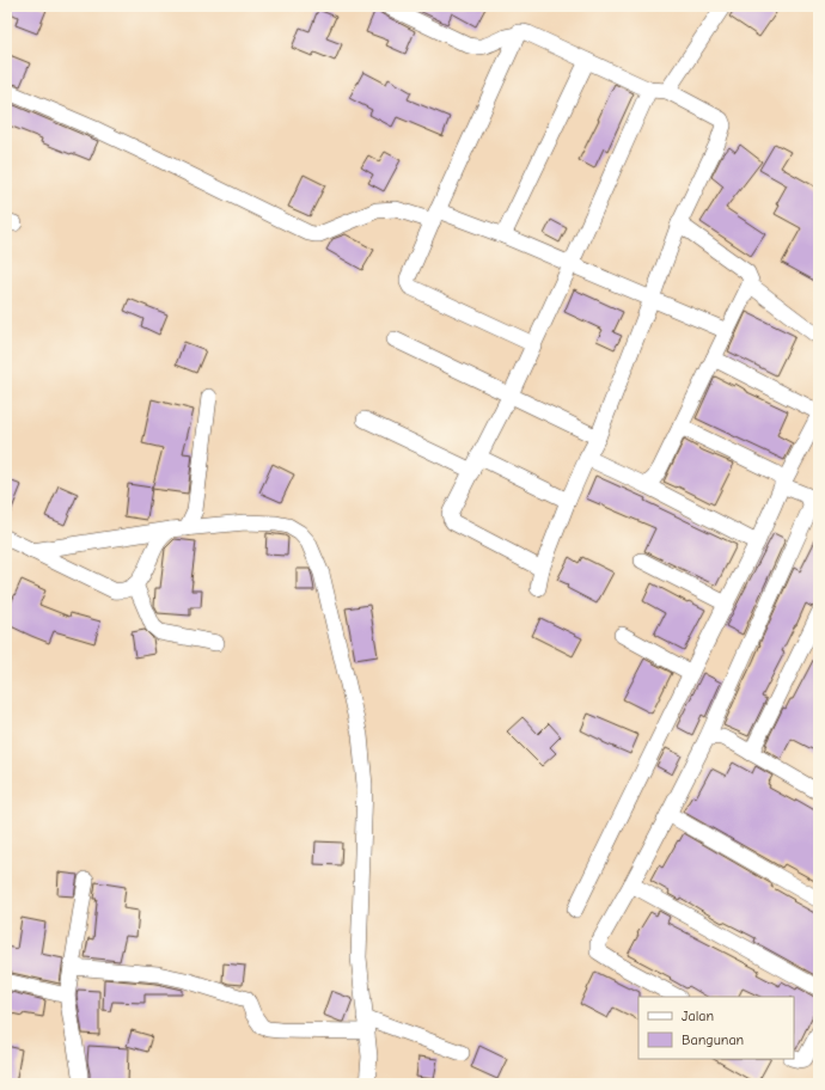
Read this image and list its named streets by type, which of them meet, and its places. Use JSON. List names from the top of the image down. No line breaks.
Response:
{"legend":["Jalan","Bangunan"]}
